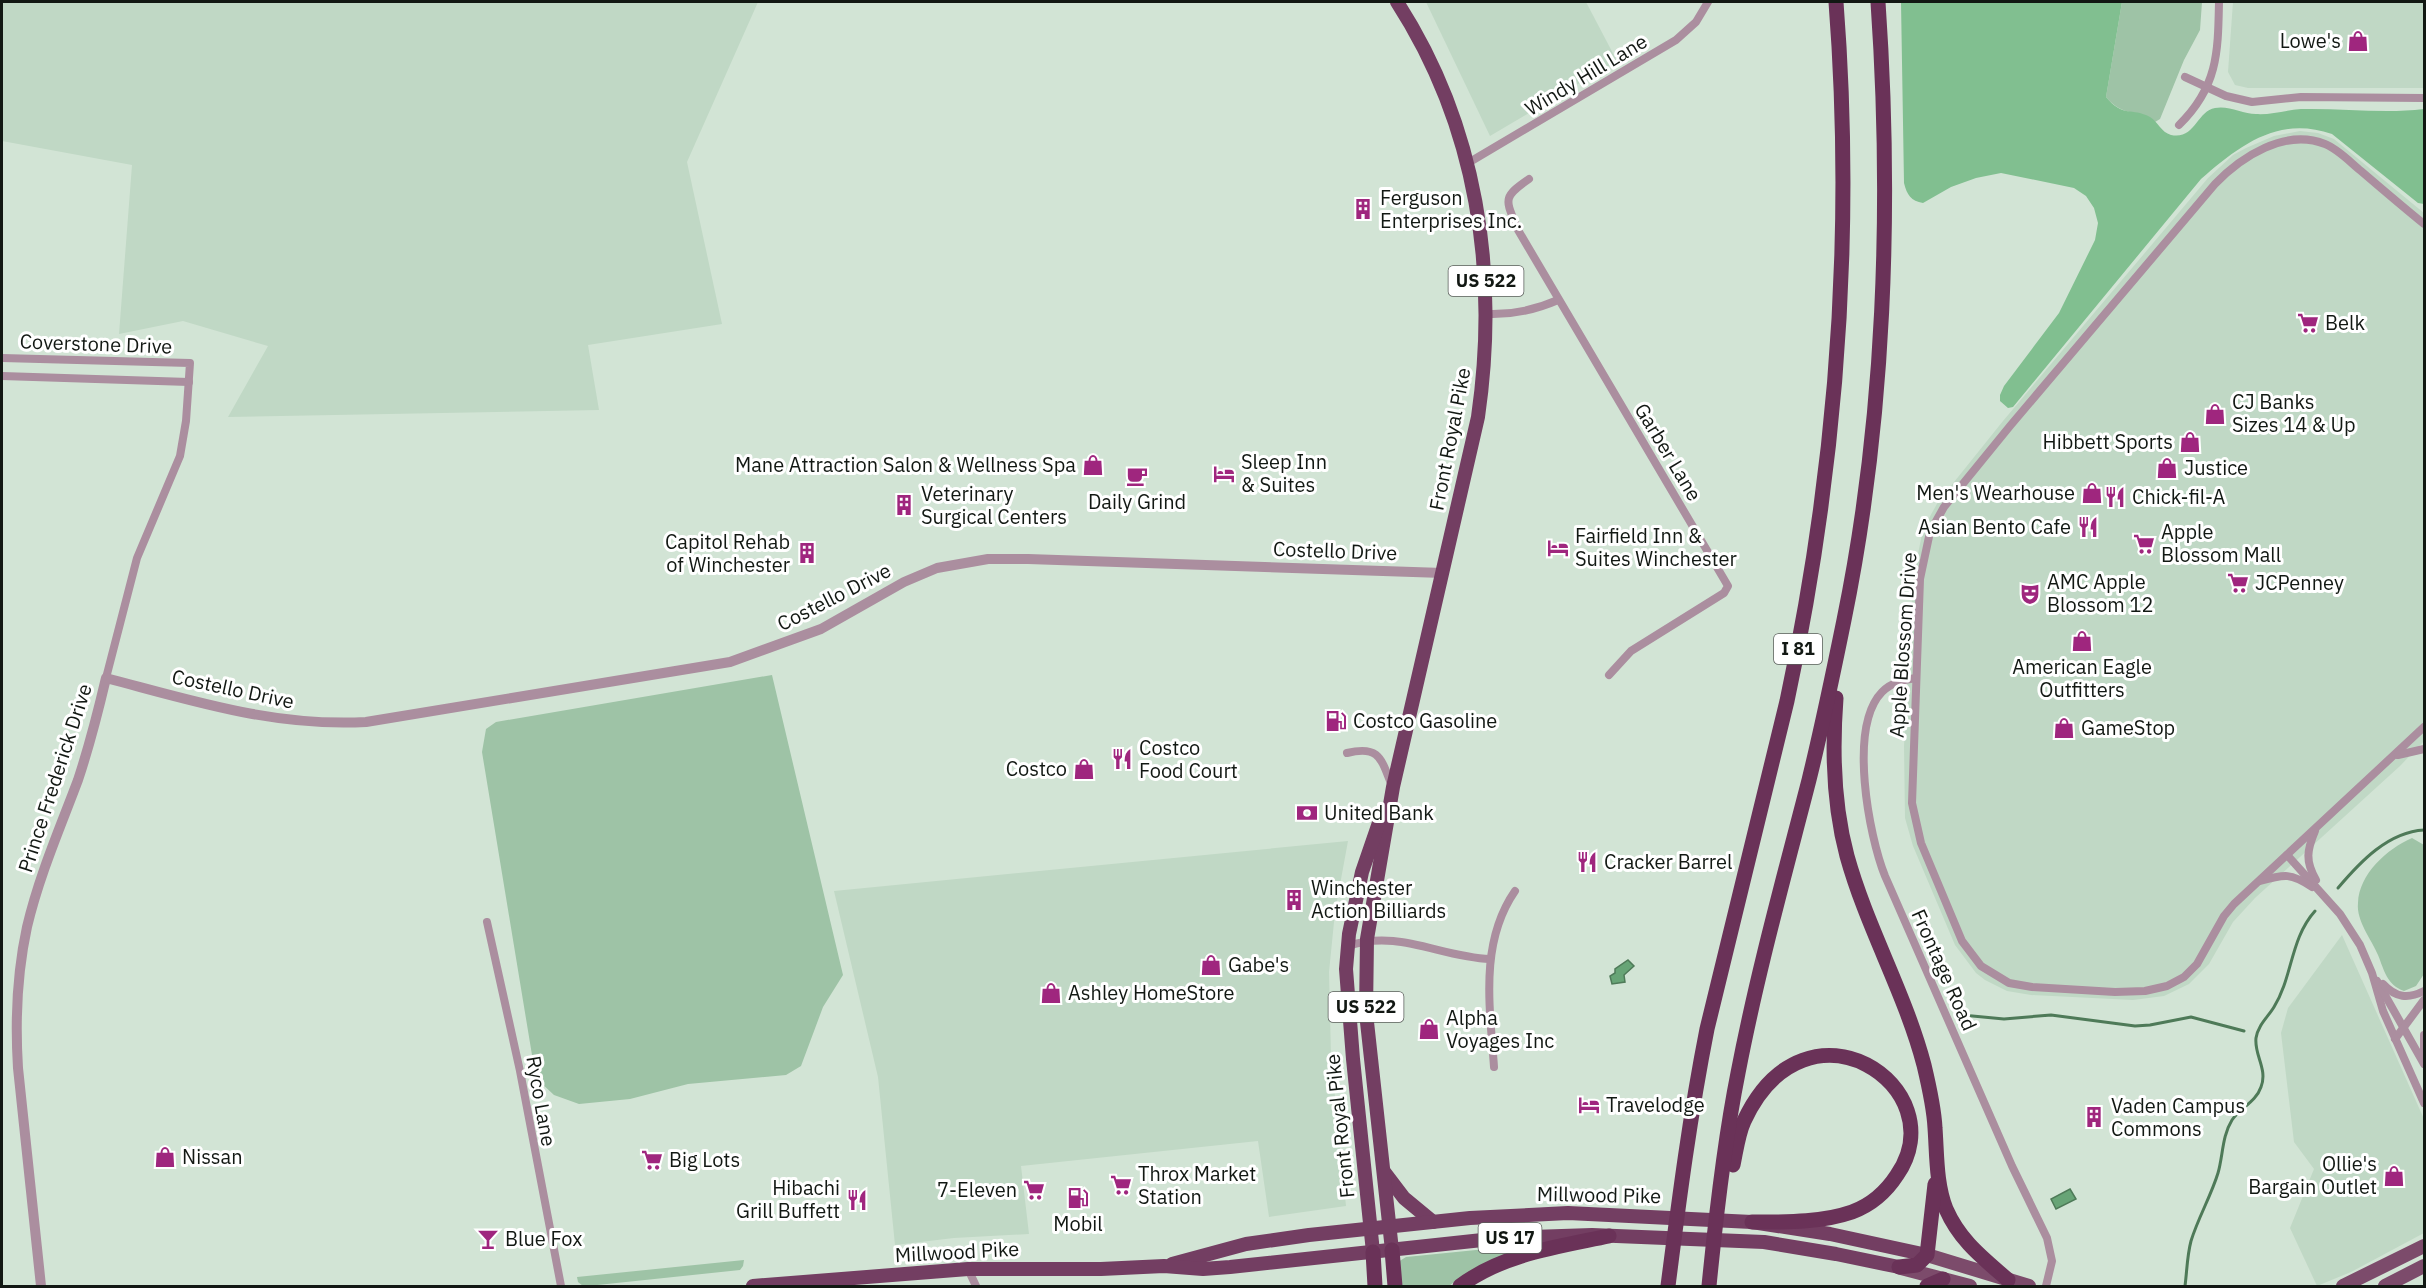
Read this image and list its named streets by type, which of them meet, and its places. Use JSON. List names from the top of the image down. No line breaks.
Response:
{"streets":{"highway":["US 522","Front Royal Pike","I 81","Millwood Pike","US 17"],"street":["Windy Hill Lane","Coverstone Drive","Garber Lane","Costello Drive","Apple Blossom Drive","Prince Frederick Drive","Frontage Road","Ryco Lane"]},"crossings":[["Windy Hill Lane","Front Royal Pike"],["Coverstone Drive","Prince Frederick Drive"],["Front Royal Pike","Costello Drive"],["Front Royal Pike","Millwood Pike"],["Costello Drive","Prince Frederick Drive"],["Apple Blossom Drive","Frontage Road"]],"places":{"shop":["Lowe's","CJ Banks Sizes 14 & Up","Hibbett Sports","Mane Attraction Salon & Wellness Spa","Justice","Men's Wearhouse","American Eagle Outfitters","GameStop","Costco","Gabe's","Ashley HomeStore","Alpha Voyages Inc","Nissan","Ollie's Bargain Outlet"],"building":["Ferguson Enterprises Inc.","Veterinary Surgical Centers","Capitol Rehab of Winchester","Winchester Action Billiards","Vaden Campus Commons"],"supermarket":["Belk","Apple Blossom Mall","JCPenney","Big Lots","Throx Market Station","7-Eleven"],"hotel":["Sleep Inn & Suites","Fairfield Inn & Suites Winchester","Travelodge"],"cafe":["Daily Grind"],"restaurant":["Chick-fil-A","Asian Bento Cafe","Costco Food Court","Cracker Barrel","Hibachi Grill Buffett"],"theatre":["AMC Apple Blossom 12"],"fuel station":["Costco Gasoline","Mobil"],"bank":["United Bank"],"bar":["Blue Fox"]}}
